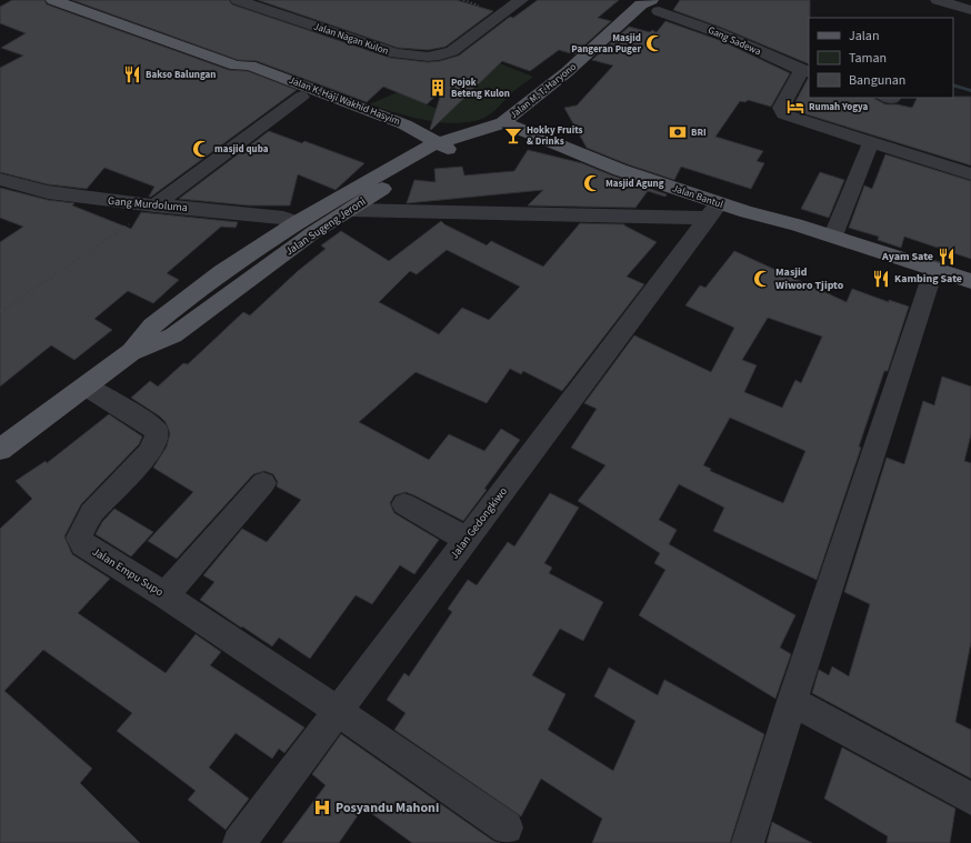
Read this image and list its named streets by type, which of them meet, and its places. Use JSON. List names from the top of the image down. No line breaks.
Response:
{"streets":{"main road":["Jalan M. T. Haryono","Jalan K. Haji Wakhid Hasyim","Jalan Bantul","Jalan Sugeng Jeroni"],"street":["Jalan Nagan Kulon","Gang Sadewa","Gang Murdoluma","Jalan Gedongkiwo","Jalan Empu Supo"]},"crossings":[["Gang Sadewa","Jalan M. T. Haryono"],["Jalan M. T. Haryono","Jalan Bantul"],["Jalan M. T. Haryono","Jalan Sugeng Jeroni"],["Jalan K. Haji Wakhid Hasyim","Jalan Sugeng Jeroni"],["Jalan Bantul","Jalan Sugeng Jeroni"],["Jalan Bantul","Jalan Gedongkiwo"],["Gang Murdoluma","Jalan Sugeng Jeroni"],["Jalan Sugeng Jeroni","Jalan Empu Supo"],["Jalan Gedongkiwo","Jalan Empu Supo"]],"places":{"mosque":["Masjid Pangeran Puger","masjid quba","Masjid Agung","Masjid Wiworo Tjipto"],"restaurant":["Bakso Balungan","Ayam Sate","Kambing Sate"],"building":["Pojok Beteng Kulon"],"hotel":["Rumah Yogya"],"bank":["BRI"],"bar":["Hokky Fruits & Drinks"],"hospital":["Posyandu Mahoni"]},"legend":["Jalan","Taman","Bangunan"]}
